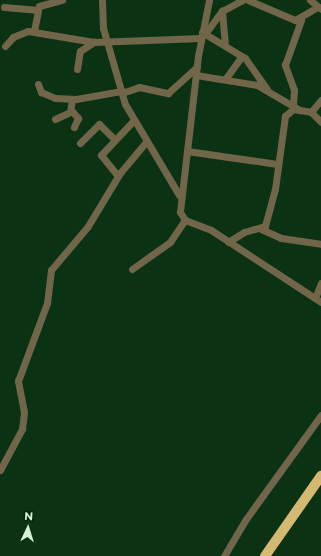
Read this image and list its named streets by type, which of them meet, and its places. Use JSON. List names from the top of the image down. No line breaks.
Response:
{"north":"top"}
